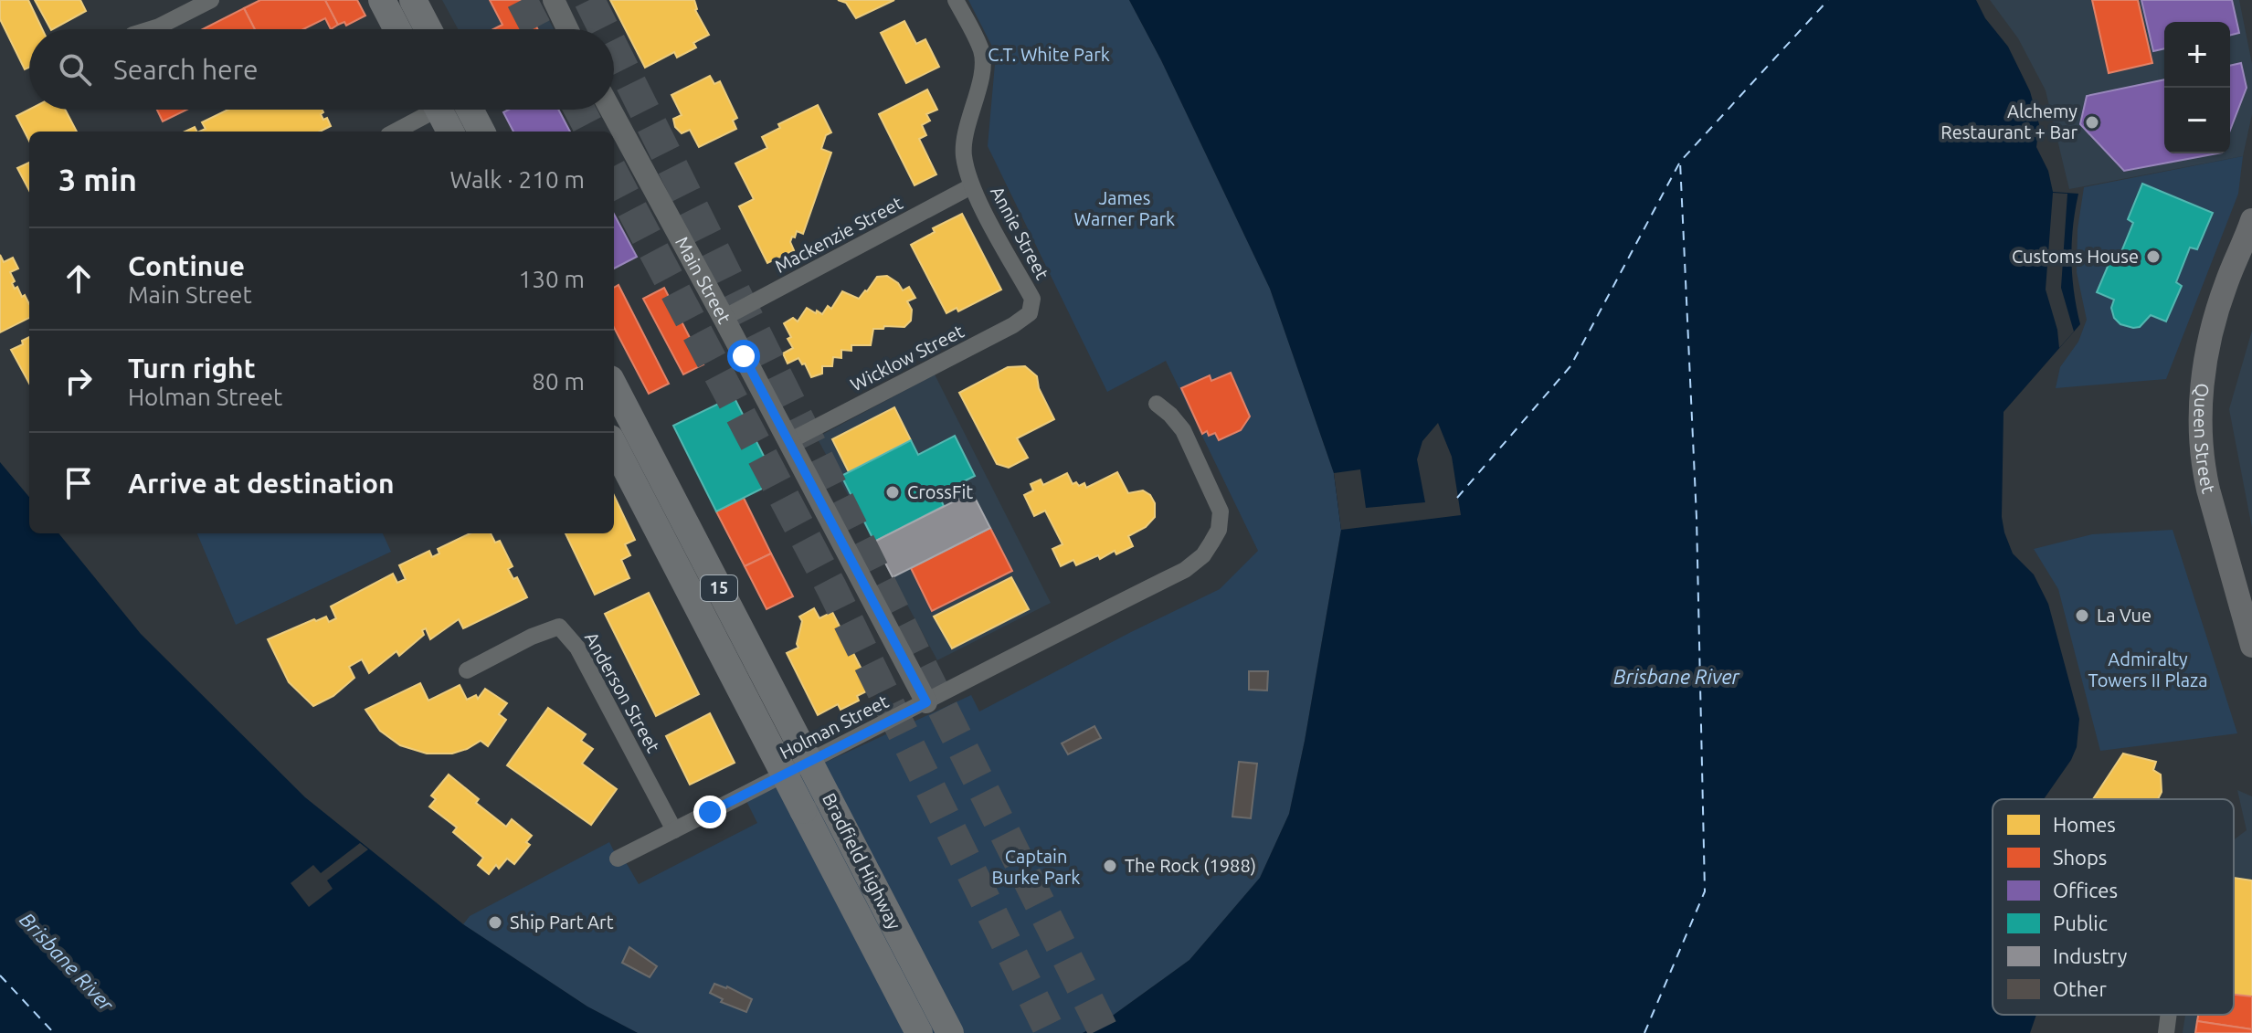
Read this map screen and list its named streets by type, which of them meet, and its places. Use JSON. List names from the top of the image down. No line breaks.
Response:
{"streets":{"highway":["15","Bradfield Highway"],"main road":["Queen Street"],"street":["Annie Street","Mackenzie Street","Main Street","Wicklow Street","Anderson Street","Holman Street"]},"crossings":[["Annie Street","Mackenzie Street"],["Annie Street","Wicklow Street"],["Mackenzie Street","Main Street"],["Main Street","Wicklow Street"],["Main Street","Holman Street"],["Anderson Street","Holman Street"]],"water":["Brisbane River"],"parks":["C.T. White Park","James Warner Park","Admiralty Towers II Plaza","Captain Burke Park"],"places":["Alchemy Restaurant + Bar","Customs House","CrossFit","La Vue","The Rock (1988)","Ship Part Art"],"legend":["Homes","Shops","Offices","Public","Industry","Other"],"page":{"map_buttons":["+","−"],"search":"Search here","heading":["3 min","Walk · 210 m"],"list":[["Continue","Main Street","130 m"],["Turn right","Holman Street","80 m"],"Arrive at destination"]}}
